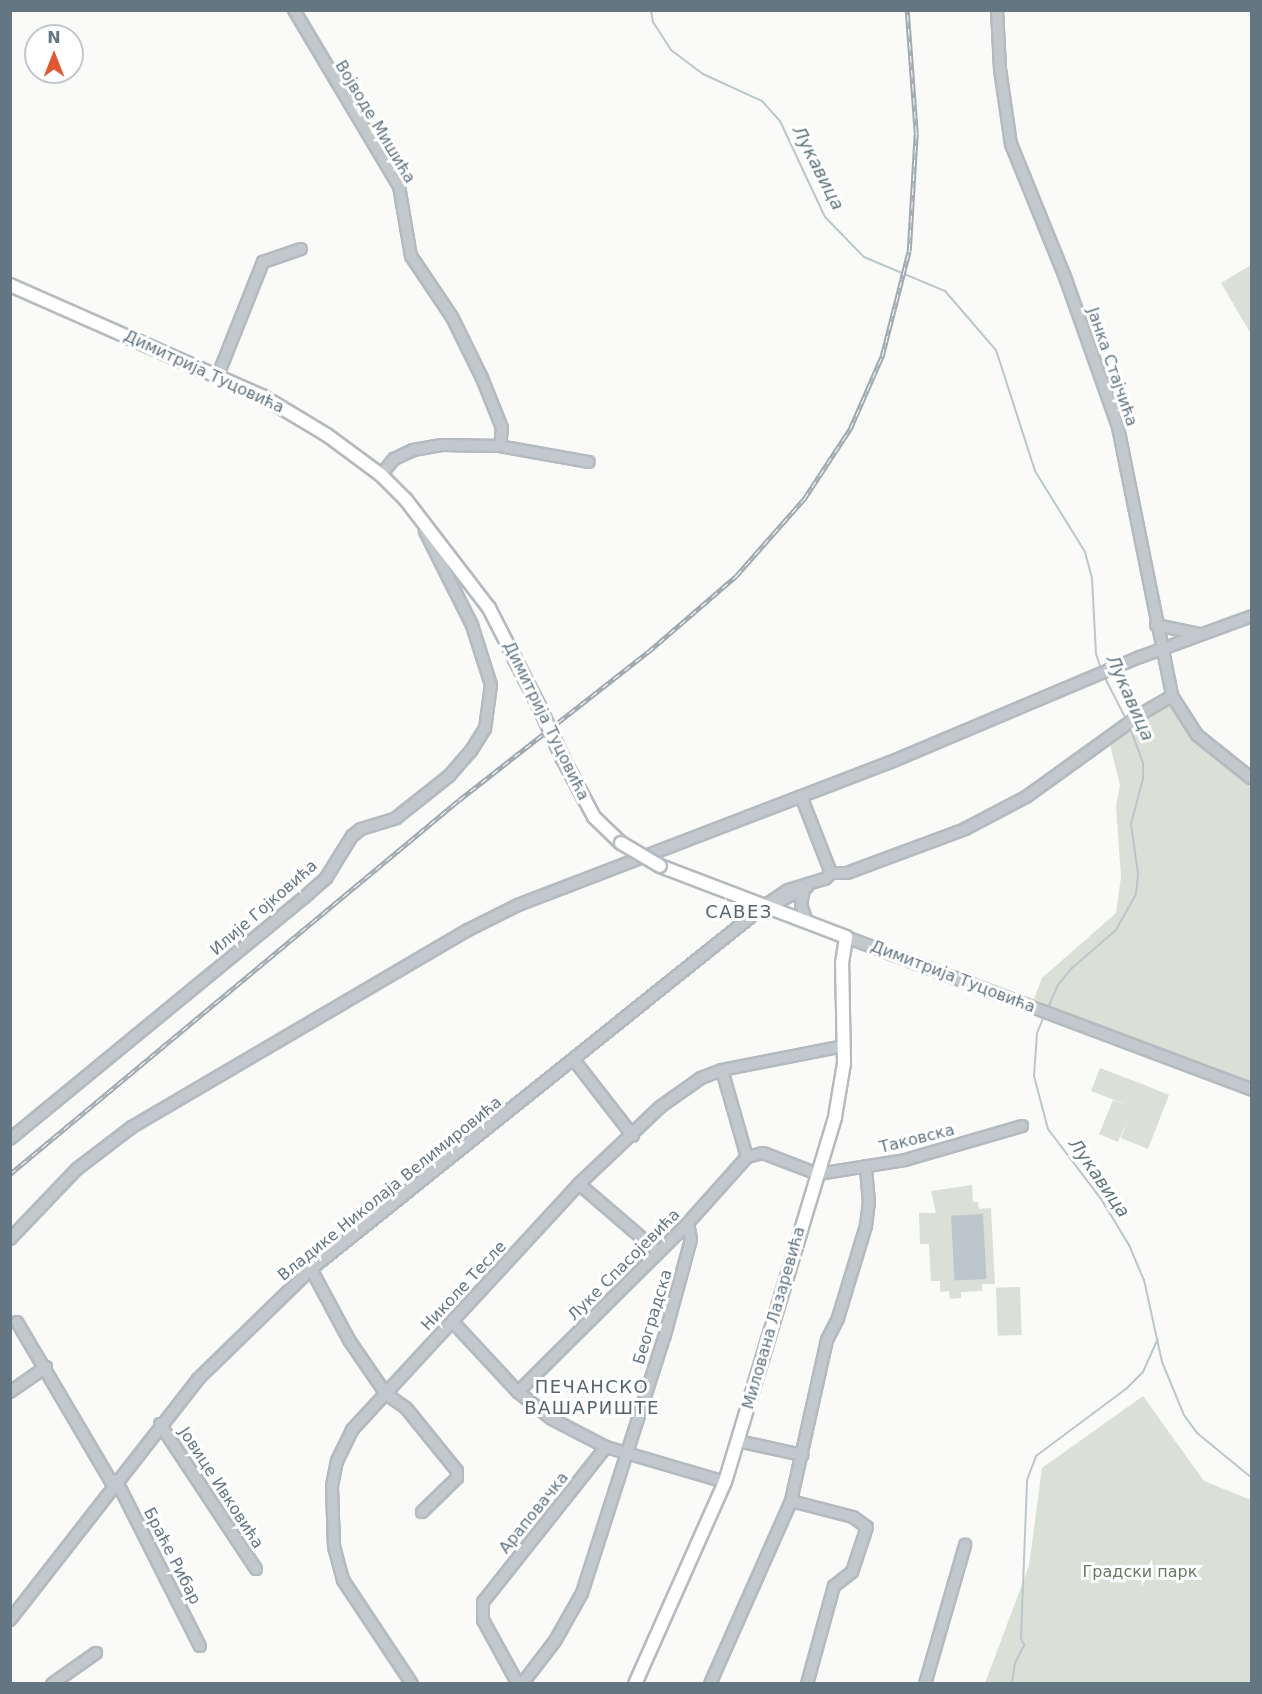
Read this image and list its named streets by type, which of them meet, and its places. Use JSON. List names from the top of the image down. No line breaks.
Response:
{"streets":{"main road":["Димитрија Туцовића","Милована Лазаревића"],"street":["Војводе Мишића","Јанка Стајчића","Илије Гојковића","Таковска","Владике Николаја Велимировића","Луке Спасојевића","Николе Тесле","Београдска","Јовице Ивковића","Араповачка","Браће Рибар"]},"crossings":[["Јанка Стајчића","Владике Николаја Велимировића"],["Димитрија Туцовића","Илије Гојковића"],["Димитрија Туцовића","Владике Николаја Велимировића"],["Димитрија Туцовића","Милована Лазаревића"],["Таковска","Милована Лазаревића"],["Владике Николаја Велимировића","Јовице Ивковића"],["Владике Николаја Велимировића","Браће Рибар"],["Луке Спасојевића","Београдска"],["Николе Тесле","Милована Лазаревића"],["Београдска","Араповачка"]],"districts":["САВЕЗ","ПЕЧАНСКО ВАШАРИШТЕ"],"water":["Лукавица"],"parks":["Градски парк"],"north":"top"}
